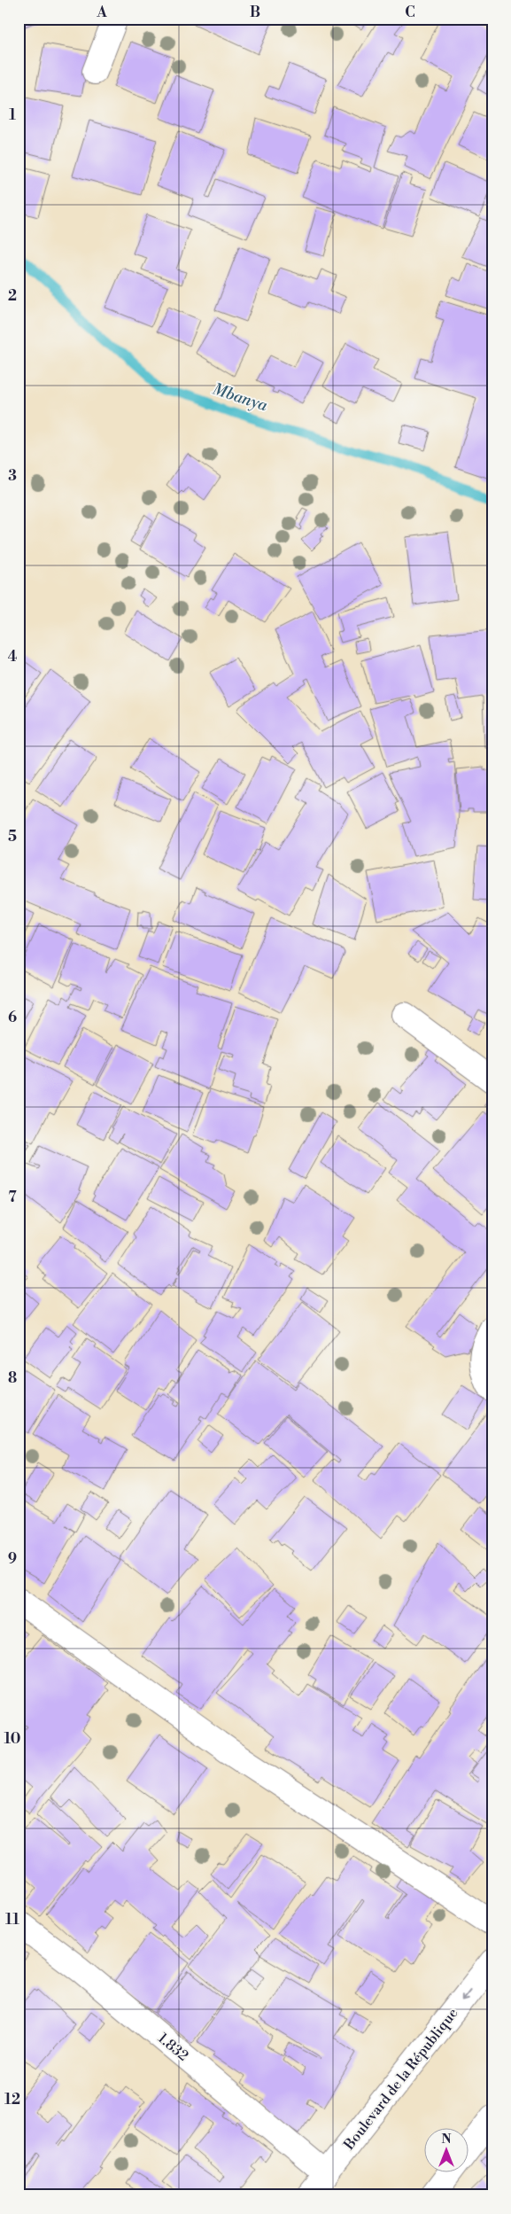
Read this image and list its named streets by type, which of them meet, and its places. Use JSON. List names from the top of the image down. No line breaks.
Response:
{"streets":{"street":["1.832","Boulevard de la République"]},"crossings":[["1.832","Boulevard de la République"]],"one_way":["Boulevard de la République"],"water":["Mbanya"],"north":"top","grid":{"columns":["A","B","C"],"rows":["1","2","3","4","5","6","7","8","9","10","11","12"]}}
